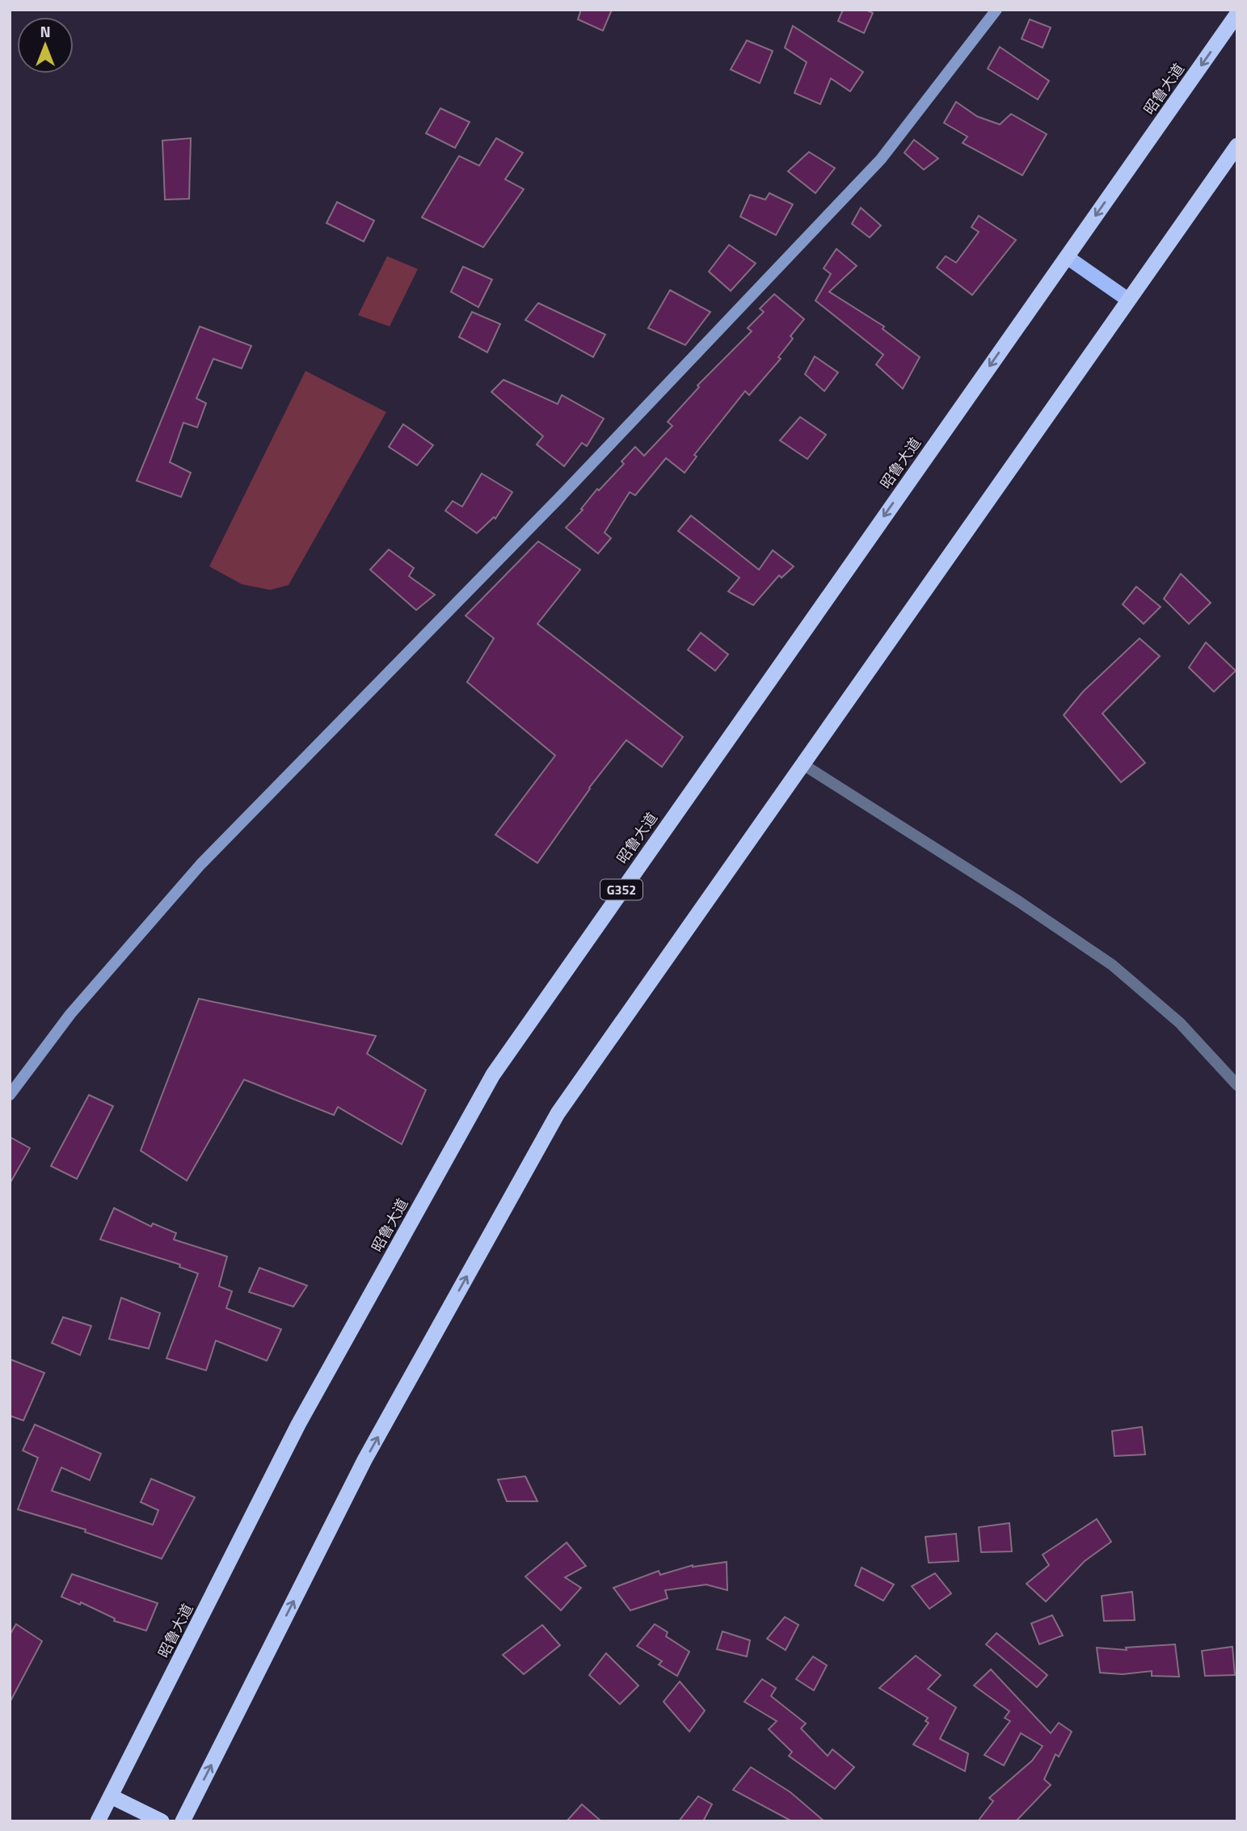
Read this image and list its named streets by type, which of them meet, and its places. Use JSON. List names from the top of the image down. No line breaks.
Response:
{"streets":{"highway":["昭鲁大道","G352"]},"north":"top"}
